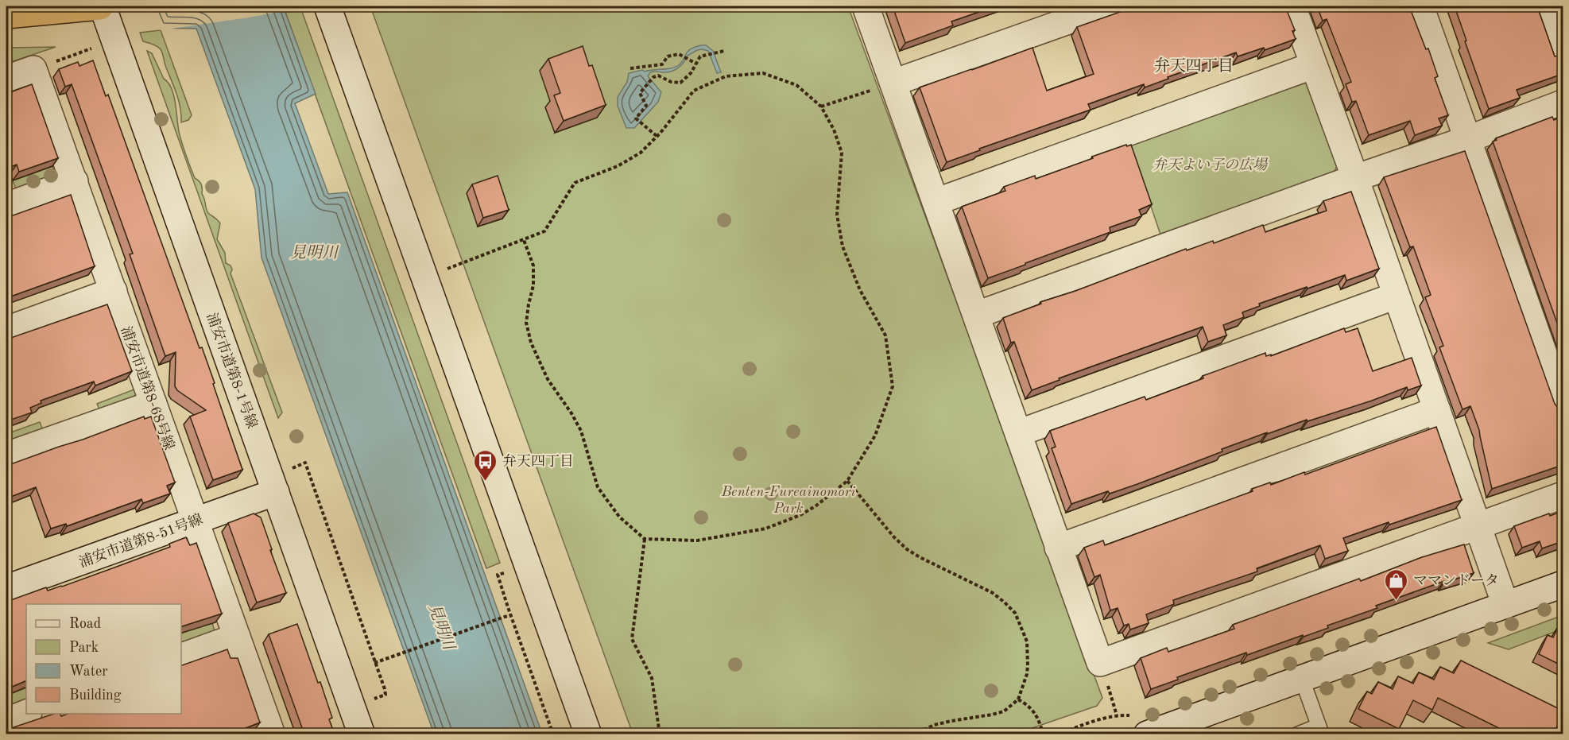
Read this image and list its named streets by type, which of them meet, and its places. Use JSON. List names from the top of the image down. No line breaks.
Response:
{"streets":{"street":["浦安市道第8-1号線","浦安市道第8-68号線","浦安市道第8-51号線"]},"crossings":[["浦安市道第8-1号線","浦安市道第8-51号線"],["浦安市道第8-68号線","浦安市道第8-51号線"]],"districts":["弁天四丁目"],"water":["見明川"],"parks":["弁天よい子の広場","Benten-Fureainomori Park"],"places":{"bus stop":["弁天四丁目"],"shop":["ママンドータ"]},"legend":["Road","Park","Water","Building"]}
